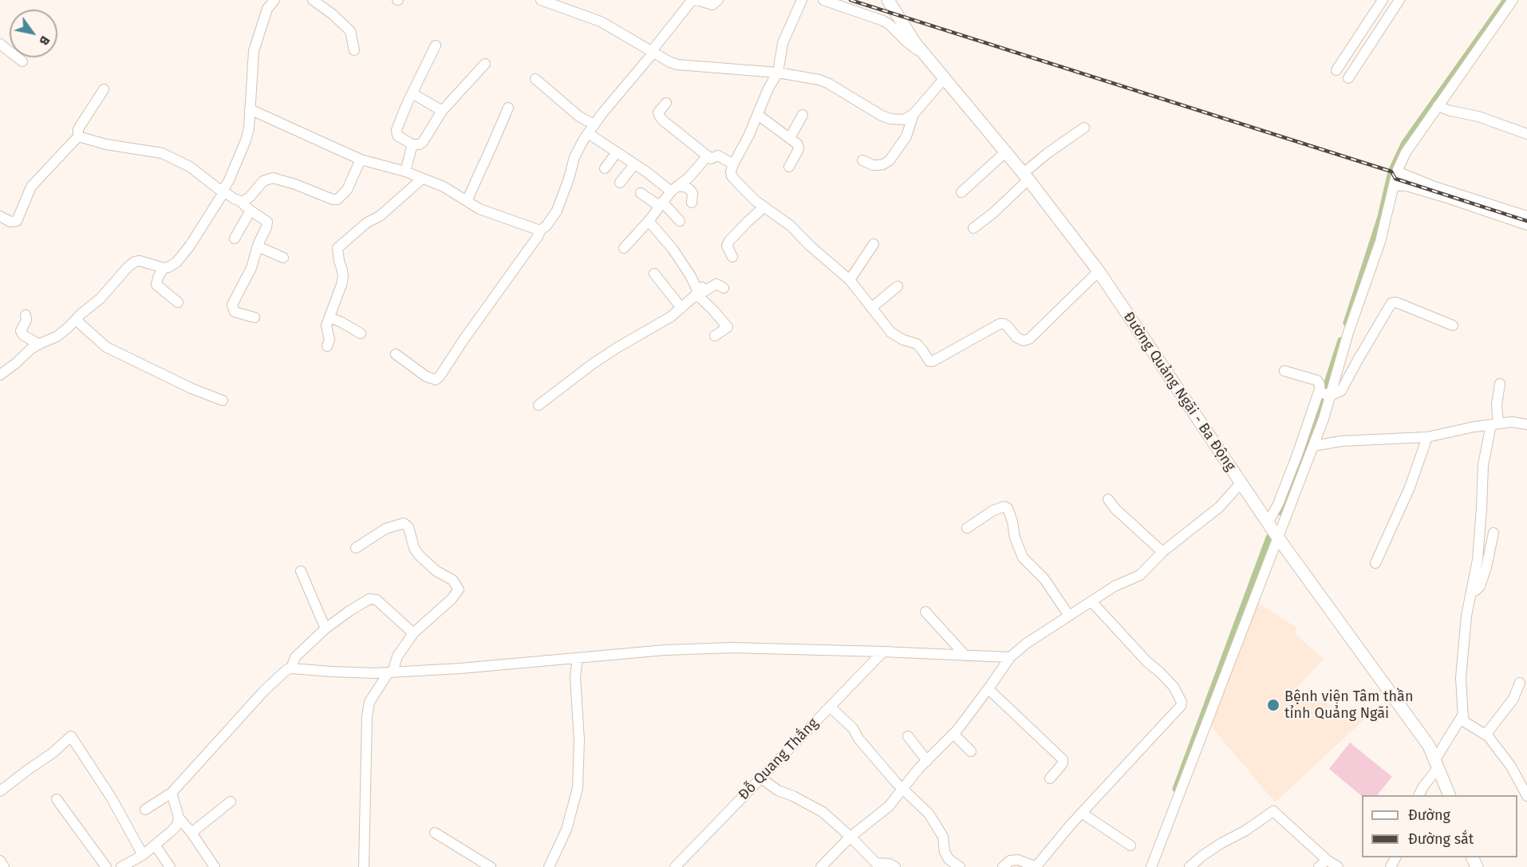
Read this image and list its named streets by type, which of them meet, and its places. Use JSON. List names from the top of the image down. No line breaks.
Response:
{"streets":{"main road":["Đường Quảng Ngãi - Ba Động"],"street":["Đỗ Quang Thắng"]},"places":["Bệnh viện Tâm thần tỉnh Quảng Ngãi"],"legend":["Đường","Đường sắt"],"north":"bottom right"}
